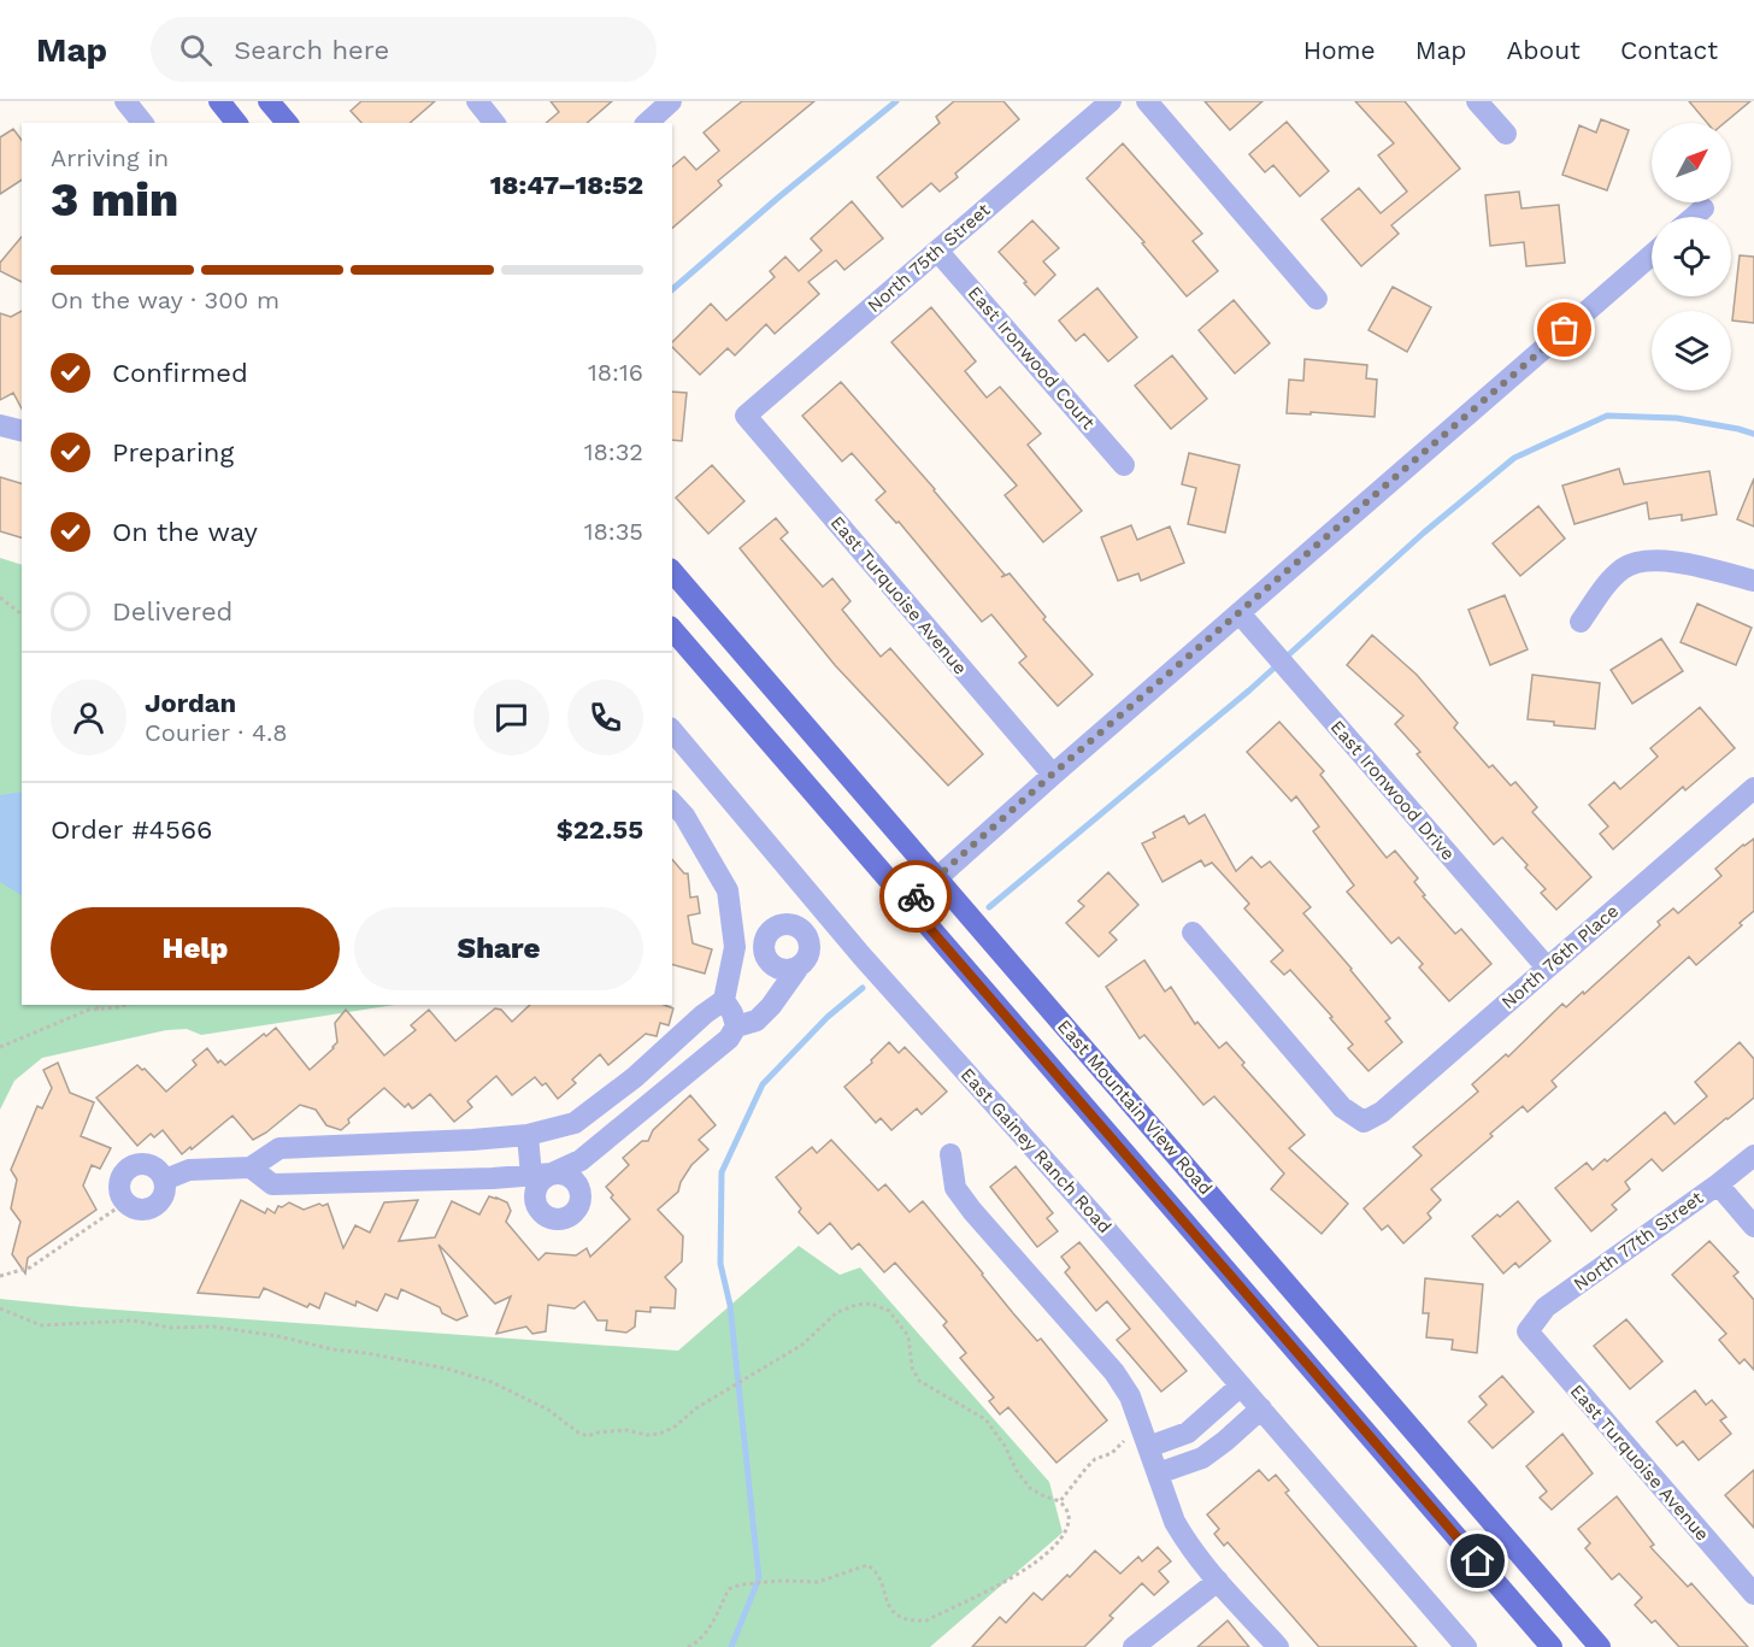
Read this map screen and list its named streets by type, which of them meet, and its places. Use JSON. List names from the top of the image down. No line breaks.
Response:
{"streets":{"main road":["East Mountain View Road"],"street":["North 75th Street","East Ironwood Court","East Turquoise Avenue","East Ironwood Drive","North 76th Place","East Gainey Ranch Road","North 77th Street"]},"crossings":[["North 75th Street","East Ironwood Court"],["North 75th Street","East Turquoise Avenue"],["East Turquoise Avenue","North 77th Street"],["East Ironwood Drive","North 76th Place"]],"north":"top right","page":{"header":"Map","search":"Search here","nav":["Home","Map","About","Contact"],"heading":["3 min","Arriving in","18:47–18:52"],"panel":["Jordan","Courier · 4.8","Order #4566","$22.55"],"bar":"On the way · 300 m","list":[["Confirmed","18:16"],["Preparing","18:32"],["On the way","18:35"],"Delivered"],"buttons":["Help","Share"]}}
